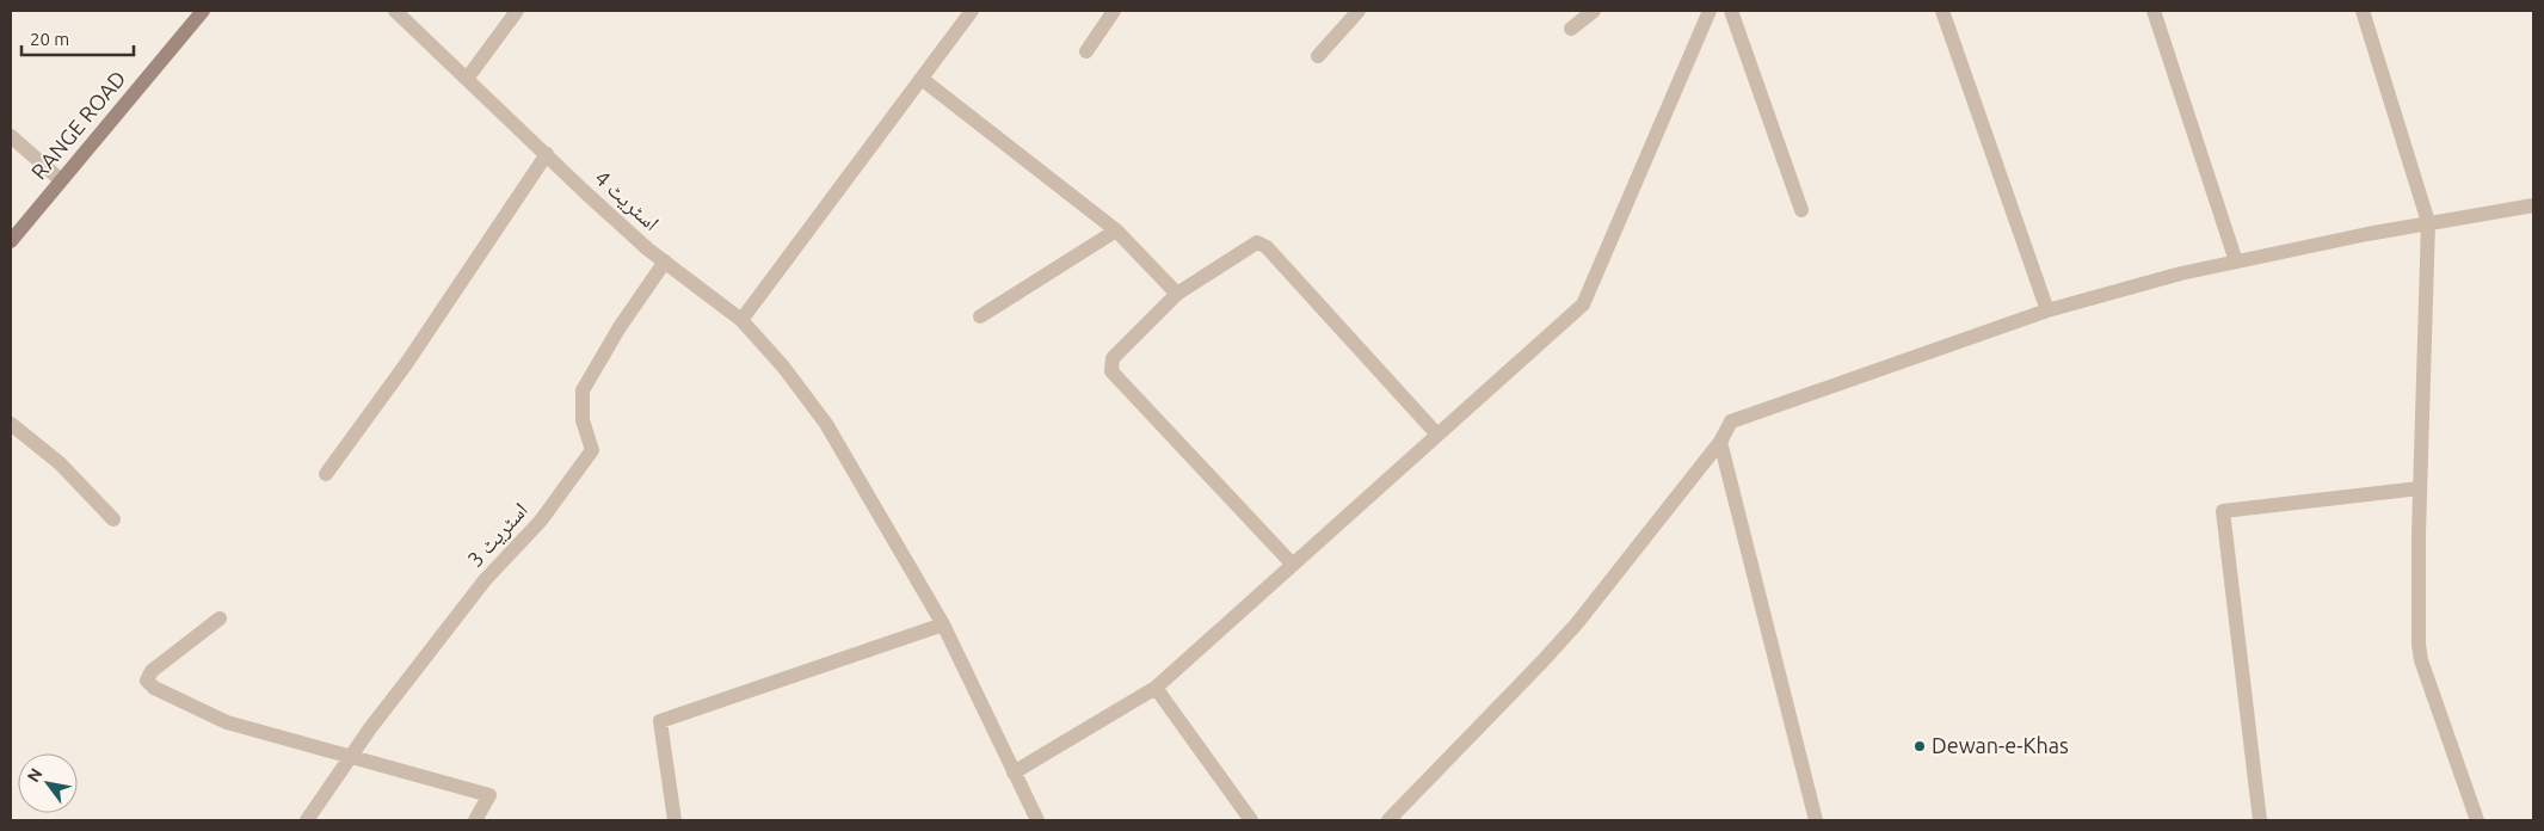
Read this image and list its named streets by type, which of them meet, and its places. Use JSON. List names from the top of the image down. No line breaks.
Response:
{"streets":{"main road":["RANGE ROAD"],"street":["اسٹریٹ 4","اسٹریٹ 3"]},"crossings":[["اسٹریٹ 4","اسٹریٹ 3"]],"places":["Dewan-e-Khas"],"scale_bar":"20 m","north":"top left"}
